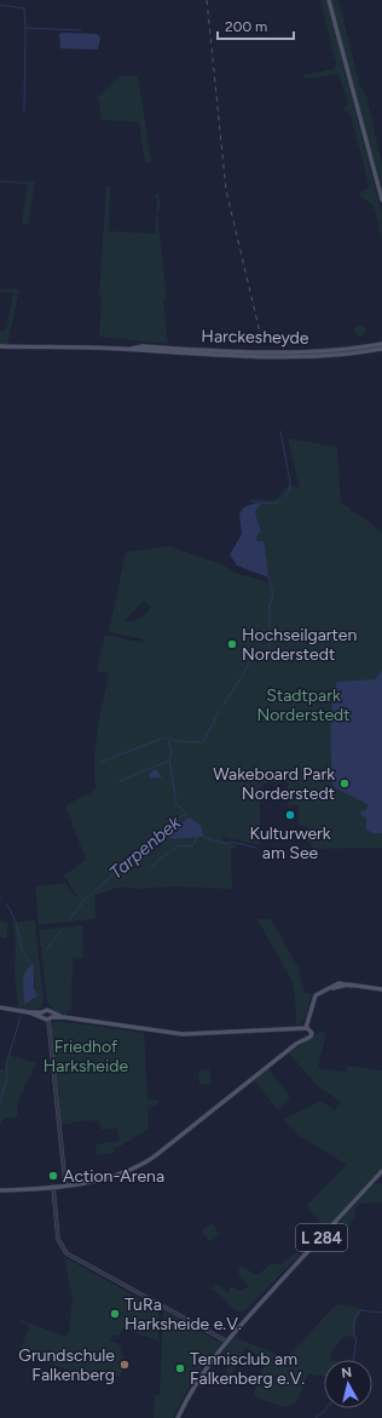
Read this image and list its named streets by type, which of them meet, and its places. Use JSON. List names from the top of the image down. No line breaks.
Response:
{"streets":{"main road":["Harckesheyde","L 284"]},"water":["Tarpenbek"],"parks":["Stadtpark Norderstedt","Friedhof Harksheide"],"places":["Hochseilgarten Norderstedt","Wakeboard Park Norderstedt","Kulturwerk am See","Action-Arena","TuRa Harksheide e.V.","Grundschule Falkenberg","Tennisclub am Falkenberg e.V."],"scale_bar":"200 m","north":"top"}
